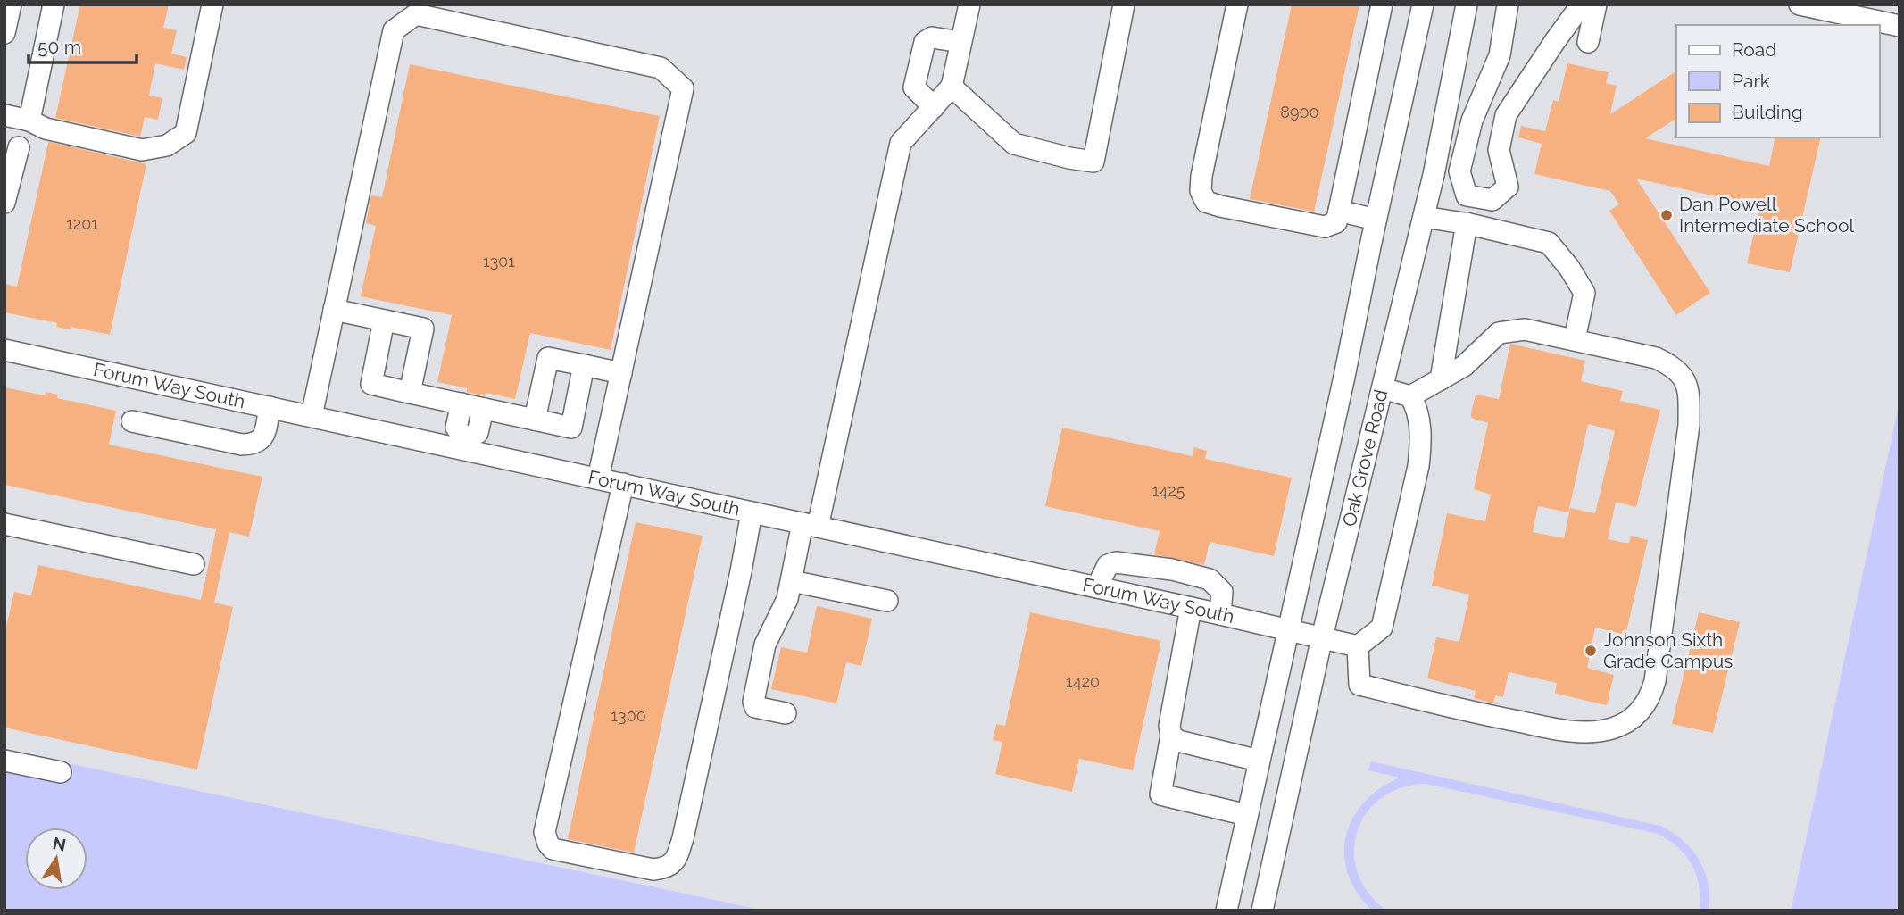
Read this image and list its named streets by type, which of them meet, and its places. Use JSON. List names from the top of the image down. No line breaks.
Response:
{"streets":{"street":["Forum Way South","Oak Grove Road"]},"crossings":[["Forum Way South","Oak Grove Road"]],"places":["Dan Powell Intermediate School","Johnson Sixth Grade Campus"],"house_numbers":["8900","1201","1301","1425","1420","1300"],"legend":["Road","Park","Building"],"scale_bar":"50 m","north":"top"}
